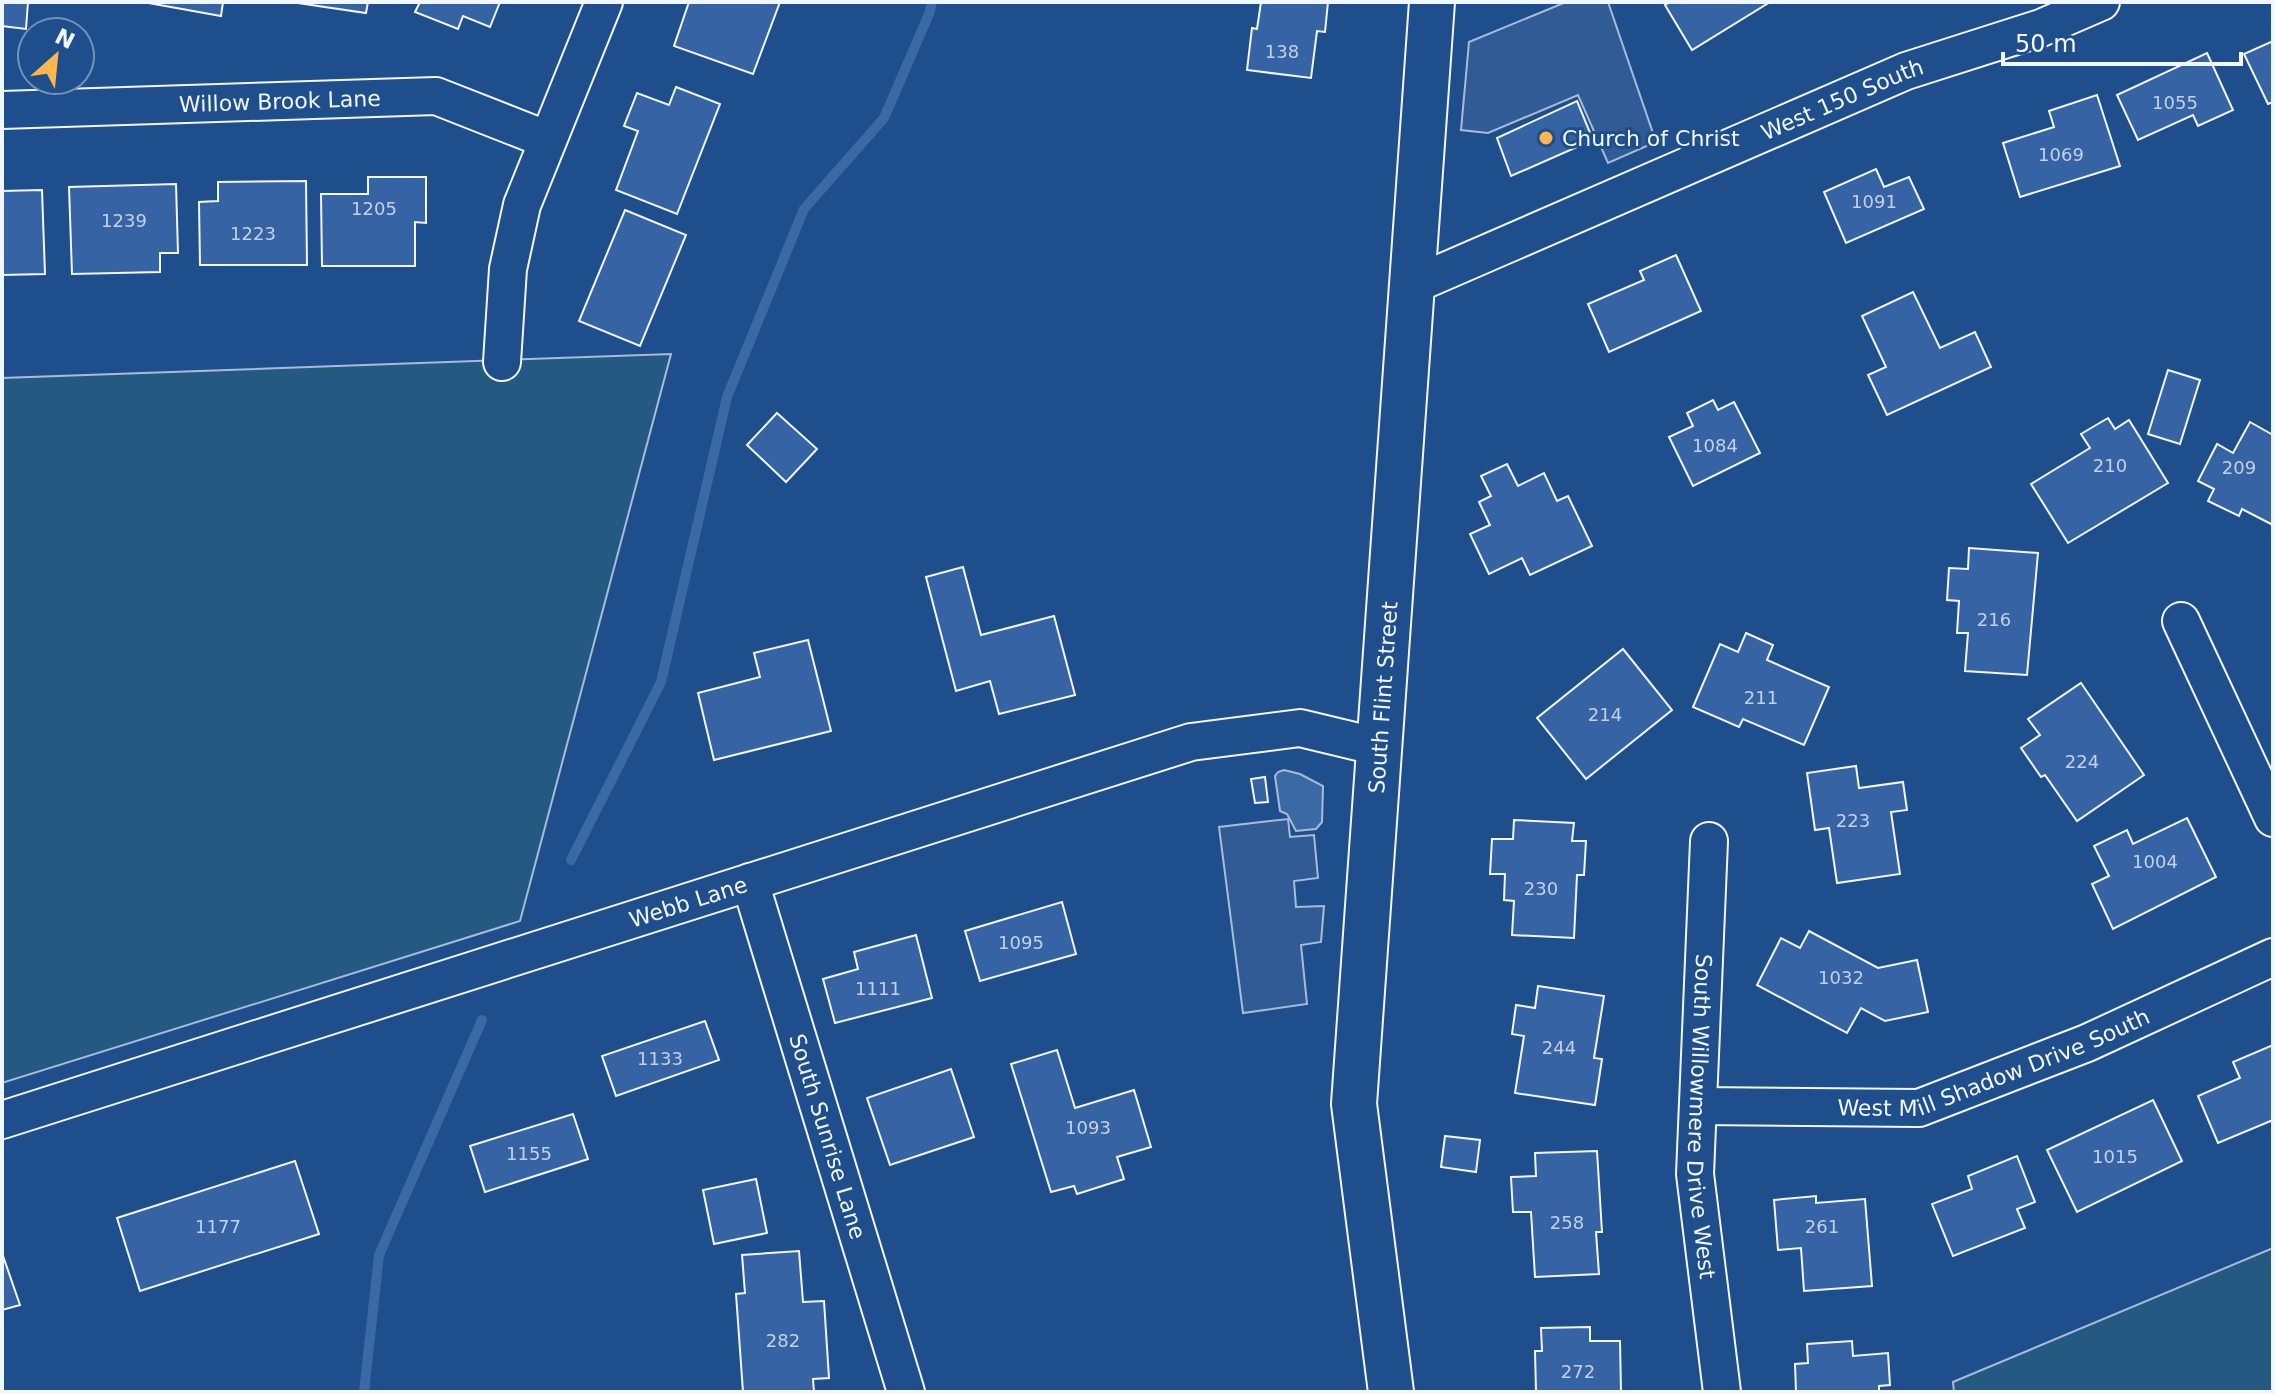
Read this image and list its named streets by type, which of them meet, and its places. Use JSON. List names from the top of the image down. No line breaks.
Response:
{"streets":{"main road":["South Flint Street"],"street":["Willow Brook Lane","West 150 South","Webb Lane","West Mill Shadow Drive South","South Willowmere Drive West","South Sunrise Lane"]},"crossings":[["West 150 South","South Flint Street"],["South Flint Street","Webb Lane"],["Webb Lane","South Sunrise Lane"],["West Mill Shadow Drive South","South Willowmere Drive West"]],"places":["Church of Christ"],"house_numbers":["138","1055","1069","1091","1205","1239","1223","1084","210","209","216","211","214","224","223","1004","230","1095","1032","1111","244","1133","1093","1155","1015","258","1177","261","282","272"],"scale_bar":"50 m","north":"top right"}
